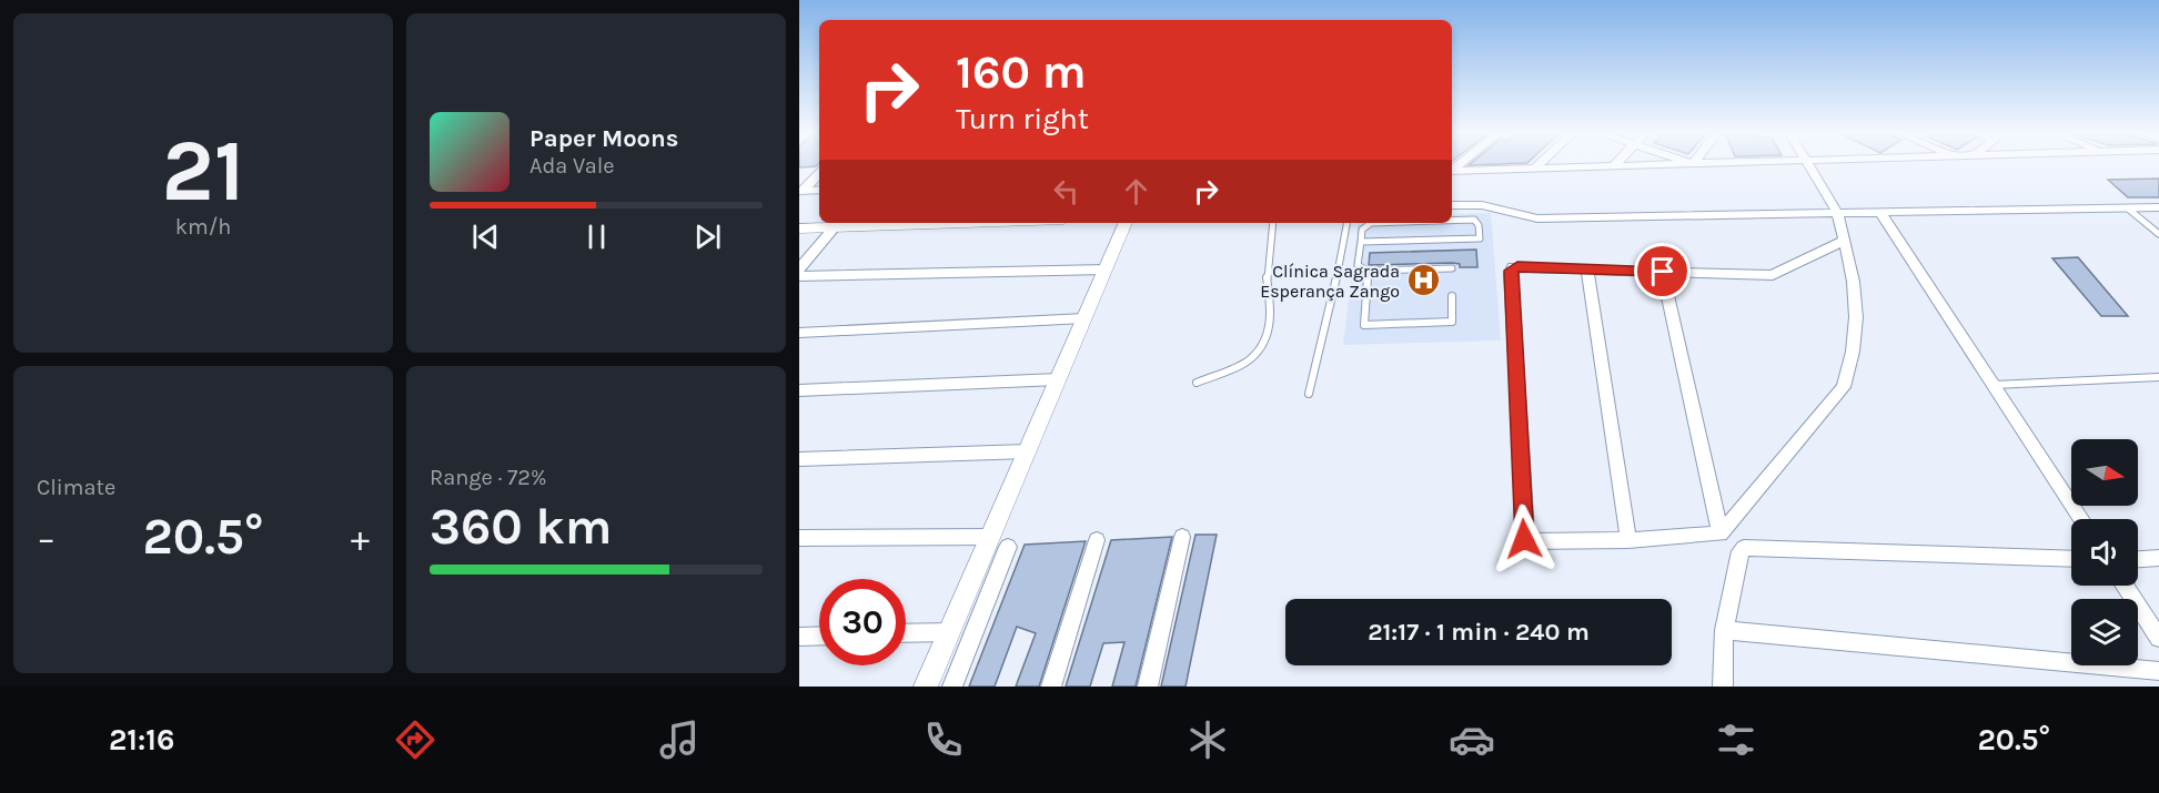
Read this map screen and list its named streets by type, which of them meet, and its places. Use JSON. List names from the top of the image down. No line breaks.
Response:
{"places":{"hospital":["Clínica Sagrada Esperança Zango"]},"north":"right","page":{"tile":[["21","km/h"],"Climate",["Range · 72%","360 km"]],"turn":["160 m","Turn right"],"song":["Paper Moons","Ada Vale"],"heat":["−","20.5°","+"],"limit":"30","trip":"21:17 · 1 min · 240 m","tabs":["21:16","20.5°"]}}
